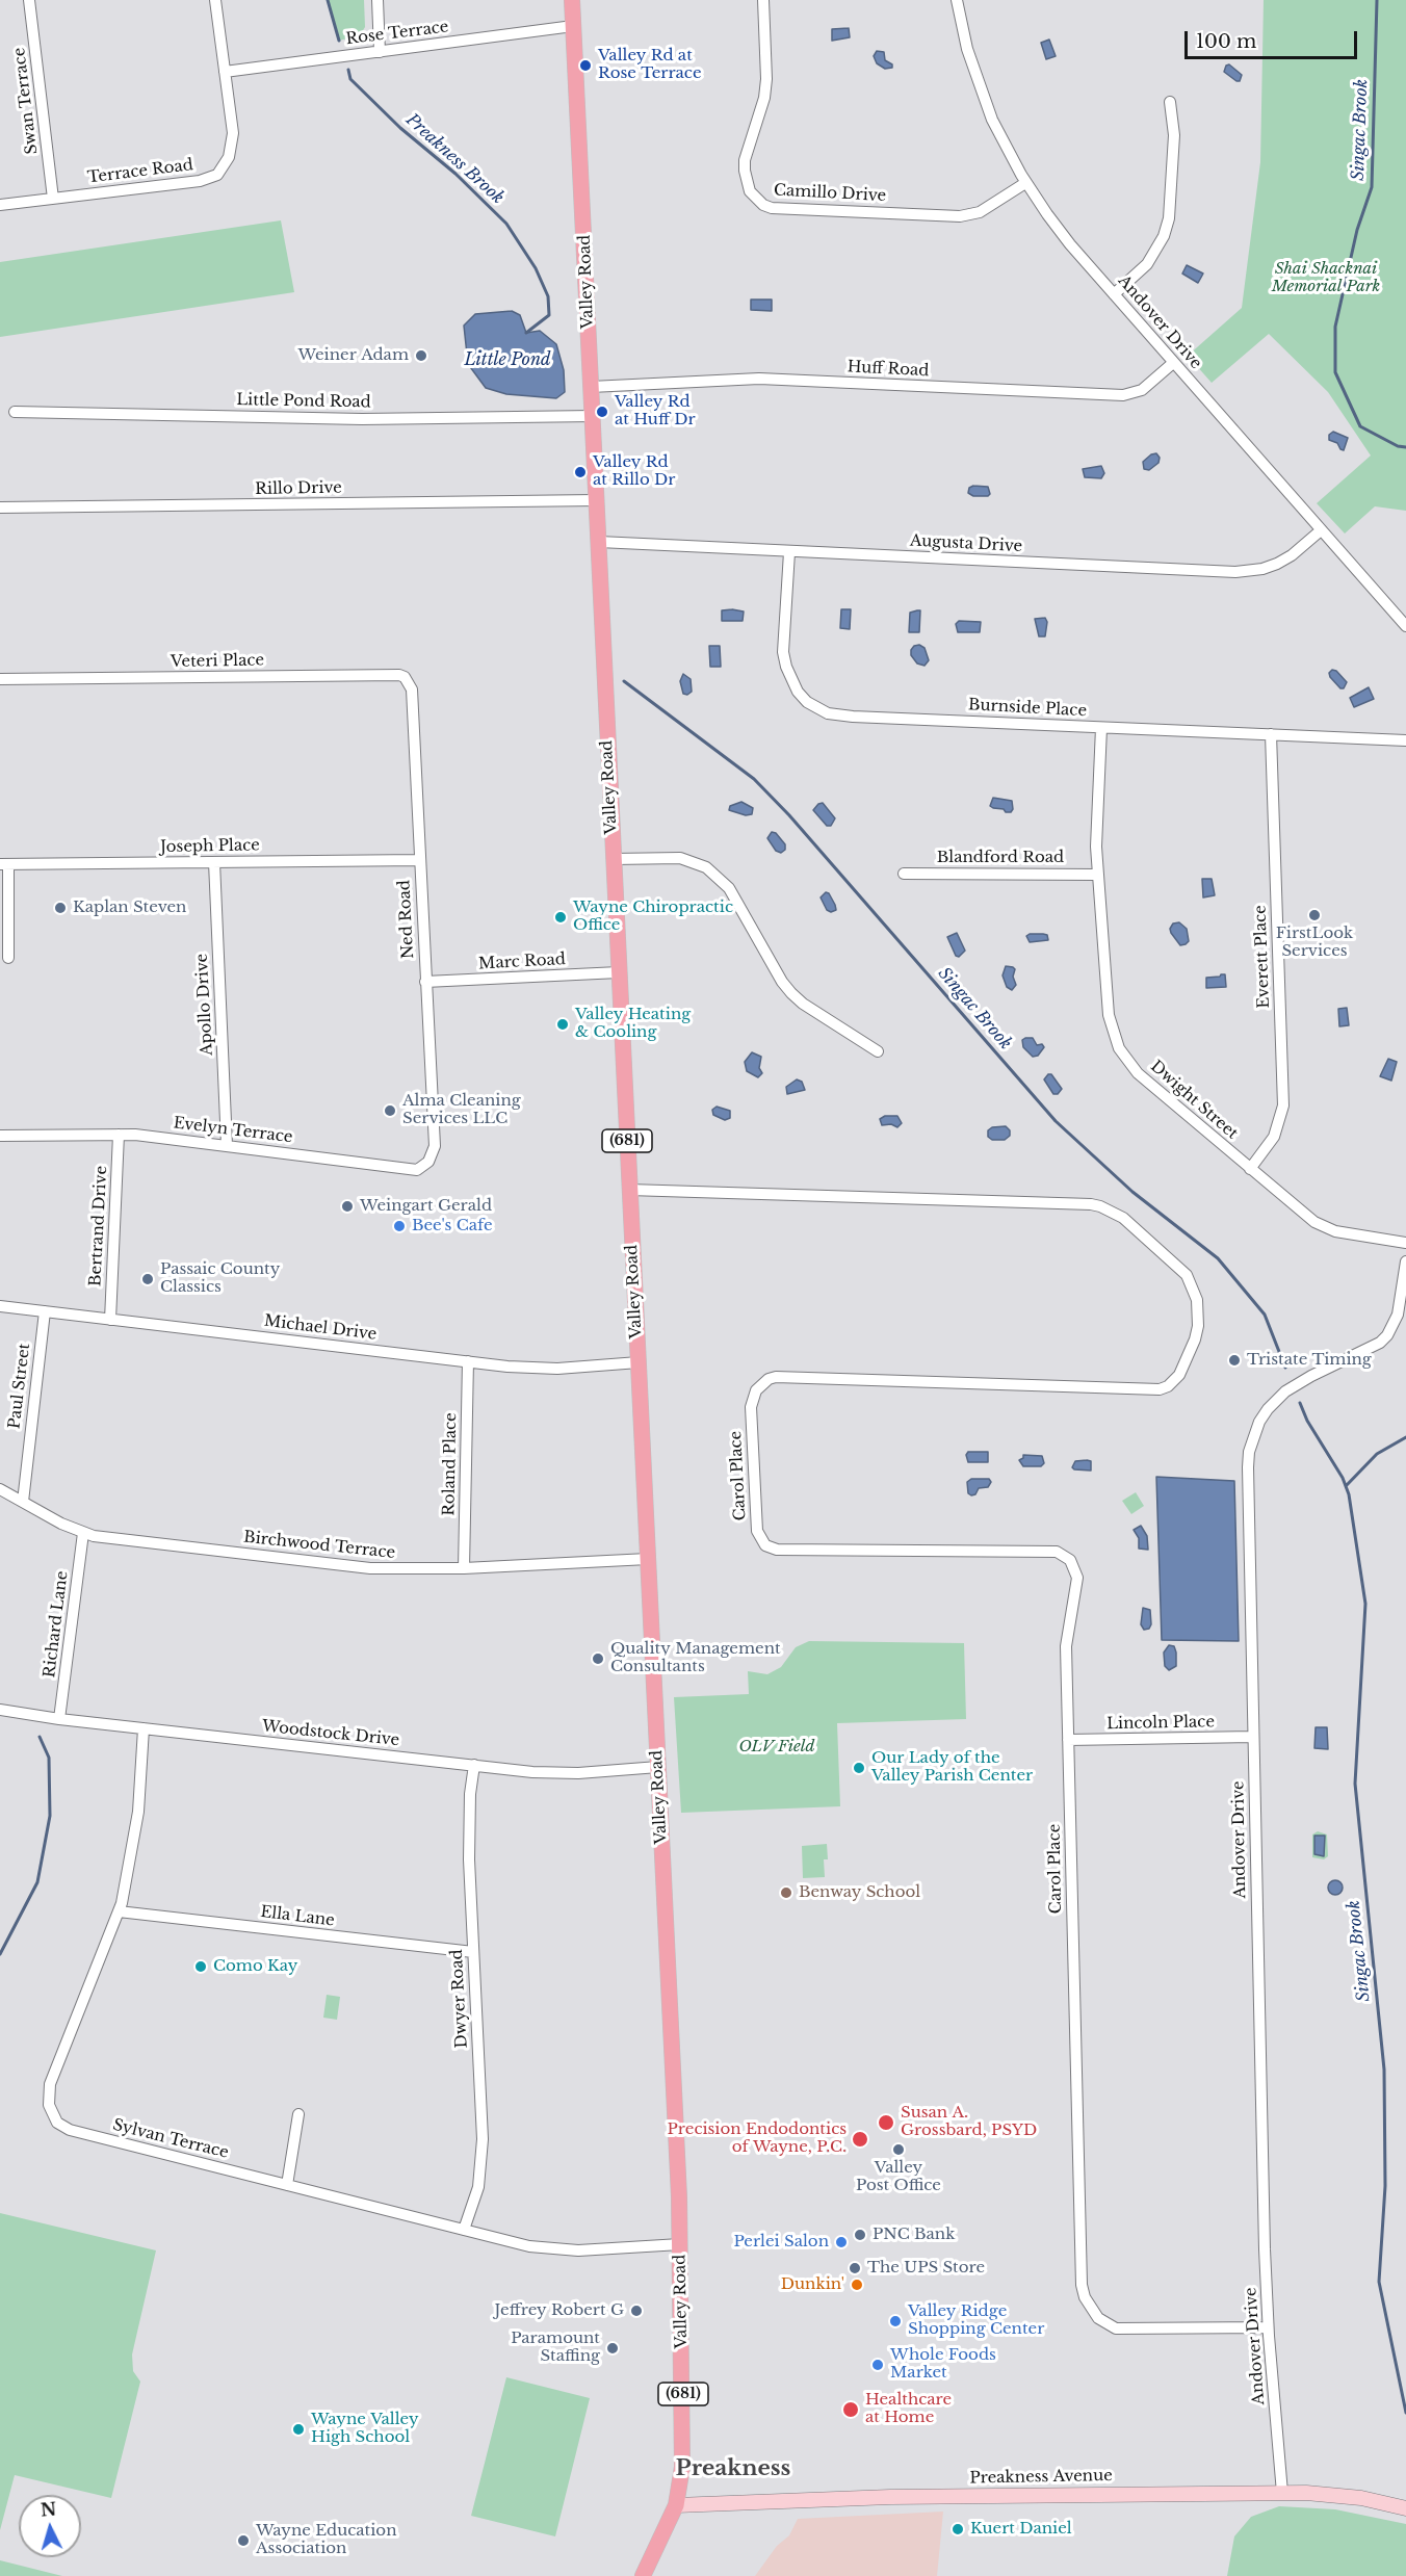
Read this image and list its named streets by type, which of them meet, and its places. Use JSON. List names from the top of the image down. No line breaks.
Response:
{"streets":{"main road":["Valley Road","(681)","Preakness Avenue"],"street":["Rose Terrace","Swan Terrace","Terrace Road","Camillo Drive","Andover Drive","Huff Road","Little Pond Road","Rillo Drive","Augusta Drive","Veteri Place","Burnside Place","Joseph Place","Blandford Road","Ned Road","Everett Place","Marc Road","Apollo Drive","Dwight Street","Evelyn Terrace","Bertrand Drive","Michael Drive","Paul Street","Roland Place","Carol Place","Birchwood Terrace","Richard Lane","Lincoln Place","Woodstock Drive","Ella Lane","Dwyer Road","Sylvan Terrace"]},"crossings":[["Rose Terrace","Terrace Road"],["Rose Terrace","Valley Road"],["Swan Terrace","Terrace Road"],["Camillo Drive","Andover Drive"],["Valley Road","Huff Road"],["Valley Road","Little Pond Road"],["Valley Road","Rillo Drive"],["Valley Road","Augusta Drive"],["Valley Road","Marc Road"],["Valley Road","Michael Drive"],["Valley Road","Carol Place"],["Valley Road","Birchwood Terrace"],["Valley Road","Woodstock Drive"],["Valley Road","Sylvan Terrace"],["Valley Road","Preakness Avenue"],["Andover Drive","Huff Road"],["Andover Drive","Augusta Drive"],["Andover Drive","Carol Place"],["Andover Drive","Lincoln Place"],["Andover Drive","Preakness Avenue"],["Augusta Drive","Burnside Place"],["Veteri Place","Ned Road"],["Burnside Place","Everett Place"],["Burnside Place","Dwight Street"],["Joseph Place","Ned Road"],["Joseph Place","Apollo Drive"],["Blandford Road","Dwight Street"],["Ned Road","Marc Road"],["Ned Road","Evelyn Terrace"],["Everett Place","Dwight Street"],["Apollo Drive","Evelyn Terrace"],["Evelyn Terrace","Bertrand Drive"],["Bertrand Drive","Michael Drive"],["Michael Drive","Paul Street"],["Michael Drive","Roland Place"],["Paul Street","Birchwood Terrace"],["Roland Place","Birchwood Terrace"],["Carol Place","Lincoln Place"],["Birchwood Terrace","Richard Lane"],["Richard Lane","Woodstock Drive"],["Woodstock Drive","Dwyer Road"],["Woodstock Drive","Sylvan Terrace"],["Ella Lane","Dwyer Road"],["Ella Lane","Sylvan Terrace"],["Dwyer Road","Sylvan Terrace"]],"districts":["Preakness"],"water":["Singac Brook","Preakness Brook","Little Pond"],"parks":["Shai Shacknai Memorial Park","OLV Field"],"places":["Valley Rd at Rose Terrace","Weiner Adam","Valley Rd at Huff Dr","Valley Rd at Rillo Dr","Kaplan Steven","FirstLook Services","Wayne Chiropractic Office","Valley Heating & Cooling","Alma Cleaning Services LLC","Weingart Gerald","Bee's Cafe","Passaic County Classics","Tristate Timing","Quality Management Consultants","Our Lady of the Valley Parish Center","Benway School","Como Kay","Susan A. Grossbard, PSYD","Precision Endodontics of Wayne, P.C.","Valley Post Office","PNC Bank","Perlei Salon","The UPS Store","Dunkin'","Jeffrey Robert G","Valley Ridge Shopping Center","Paramount Staffing","Whole Foods Market","Healthcare at Home","Wayne Valley High School","Kuert Daniel","Wayne Education Association"],"scale_bar":"100 m","north":"top"}
